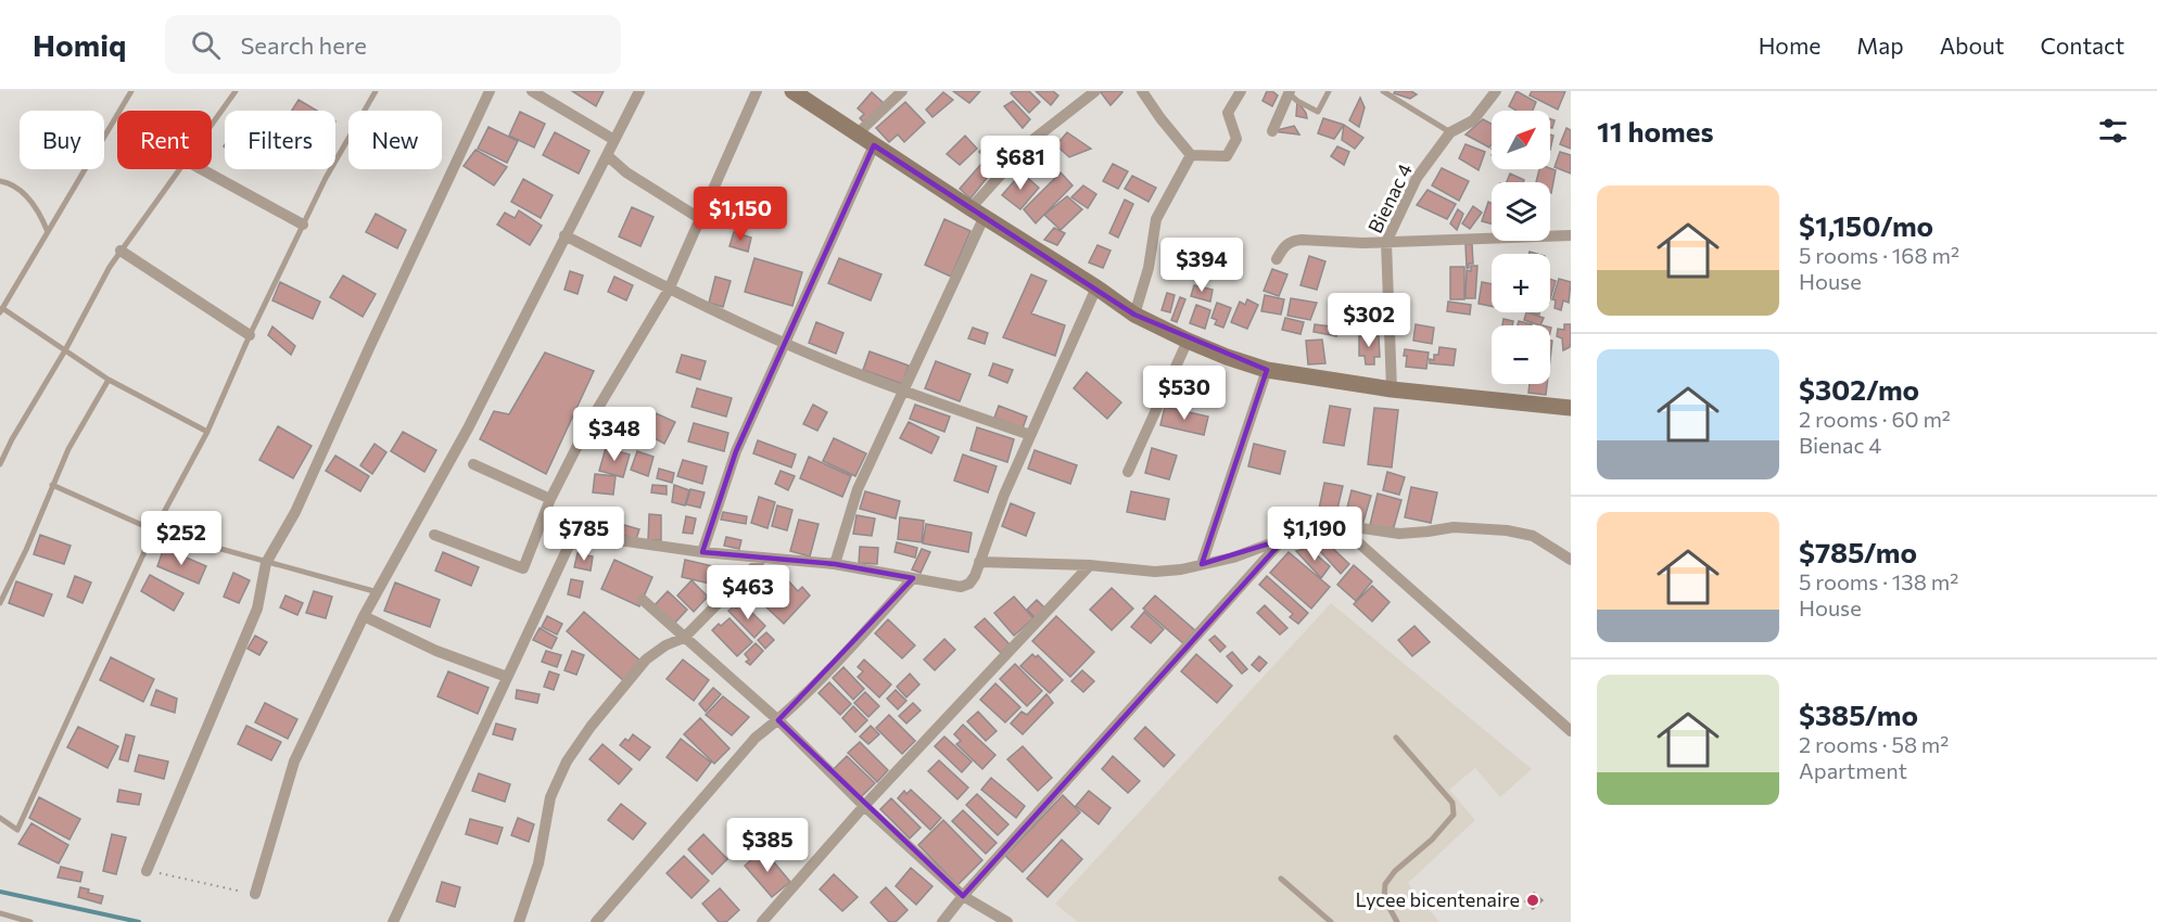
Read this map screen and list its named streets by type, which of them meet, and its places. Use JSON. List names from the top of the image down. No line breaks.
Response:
{"streets":{"street":["Bienac 4"]},"places":["Lycee bicentenaire"],"north":"top right","page":{"header":"Homiq","search":"Search here","nav":["Home","Map","About","Contact"],"heading":"11 homes","map_buttons":["+","−"],"chip":["Buy","Rent","Filters","New"],"price":["$681","$1,150","$394","$302","$530","$348","$785","$1,190","$252","$463","$385"],"list":[{"name":"$1,150/mo","note":"5 rooms · 168 m² · House"},{"name":"$302/mo","note":"2 rooms · 60 m² · Bienac 4"},{"name":"$785/mo","note":"5 rooms · 138 m² · House"},{"name":"$385/mo","note":"2 rooms · 58 m² · Apartment"}]}}
